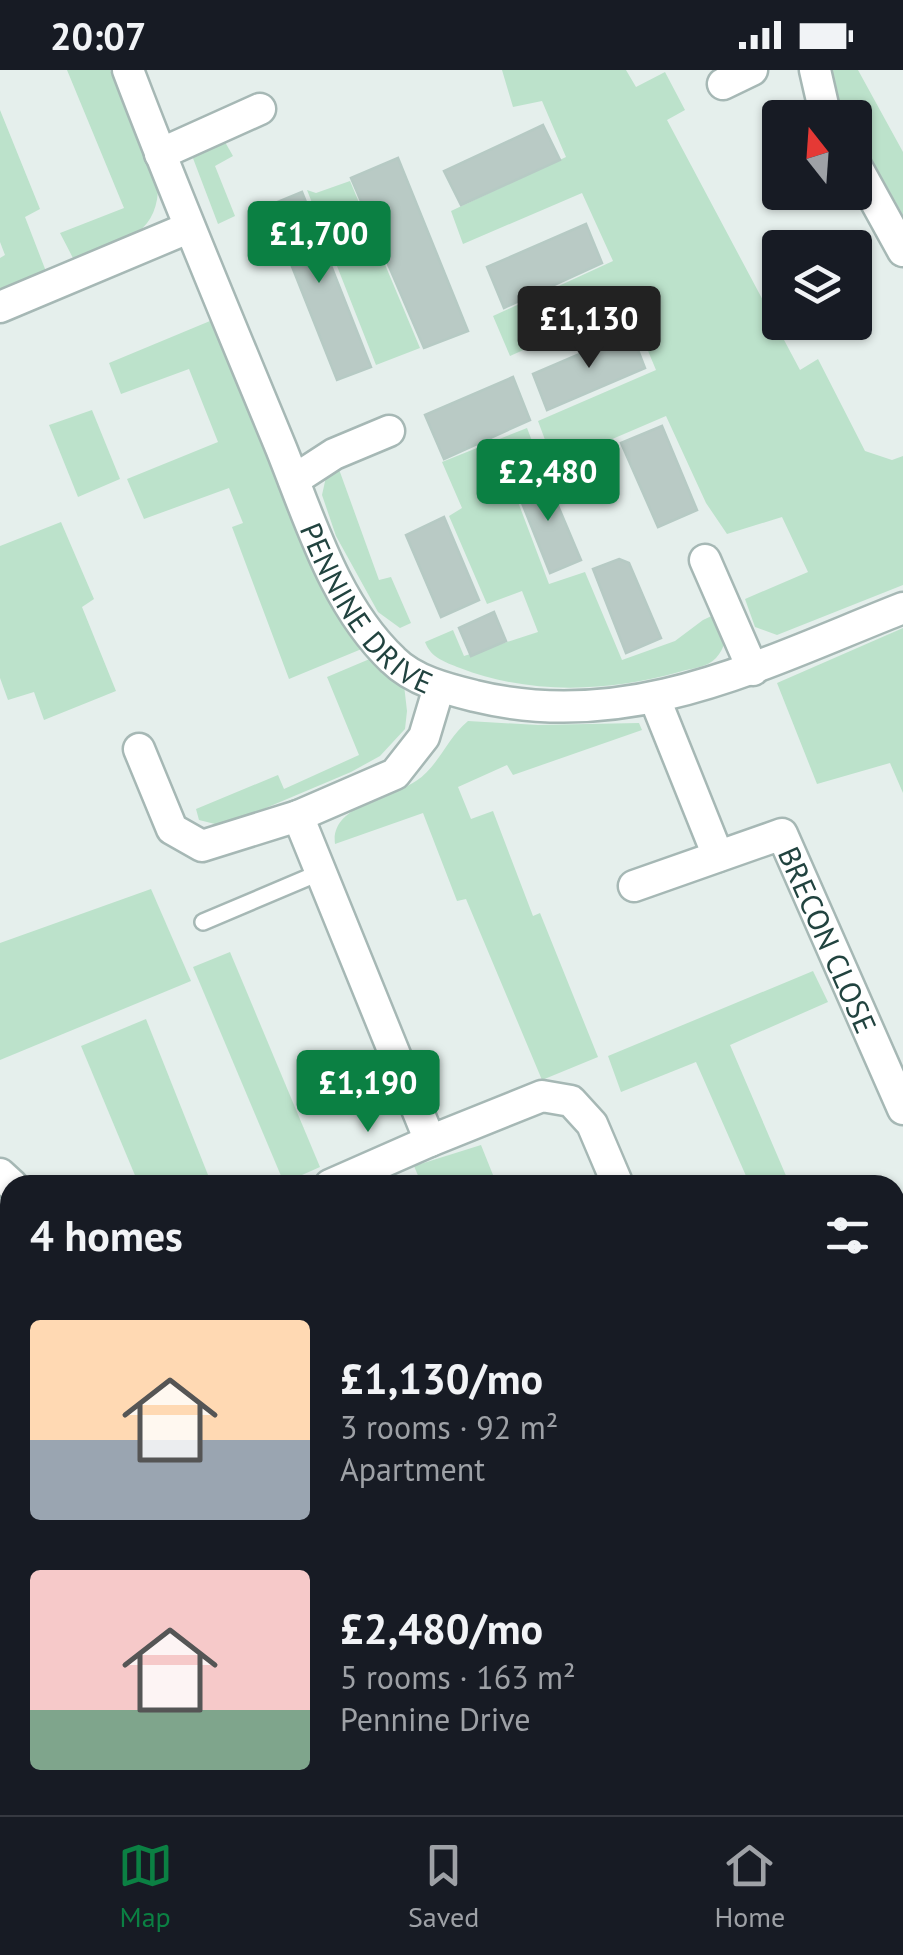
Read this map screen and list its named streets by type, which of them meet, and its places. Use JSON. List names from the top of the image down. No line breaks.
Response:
{"streets":{"street":["PENNINE DRIVE","BRECON CLOSE"]},"north":"top","page":{"status":"20:07","price":["£1,700","£1,130","£2,480","£1,190"],"heading":"4 homes","list":[{"name":"£1,130/mo","note":"3 rooms · 92 m² · Apartment"},{"name":"£2,480/mo","note":"5 rooms · 163 m² · Pennine Drive"}],"tabs":["Map","Saved","Home"]}}
